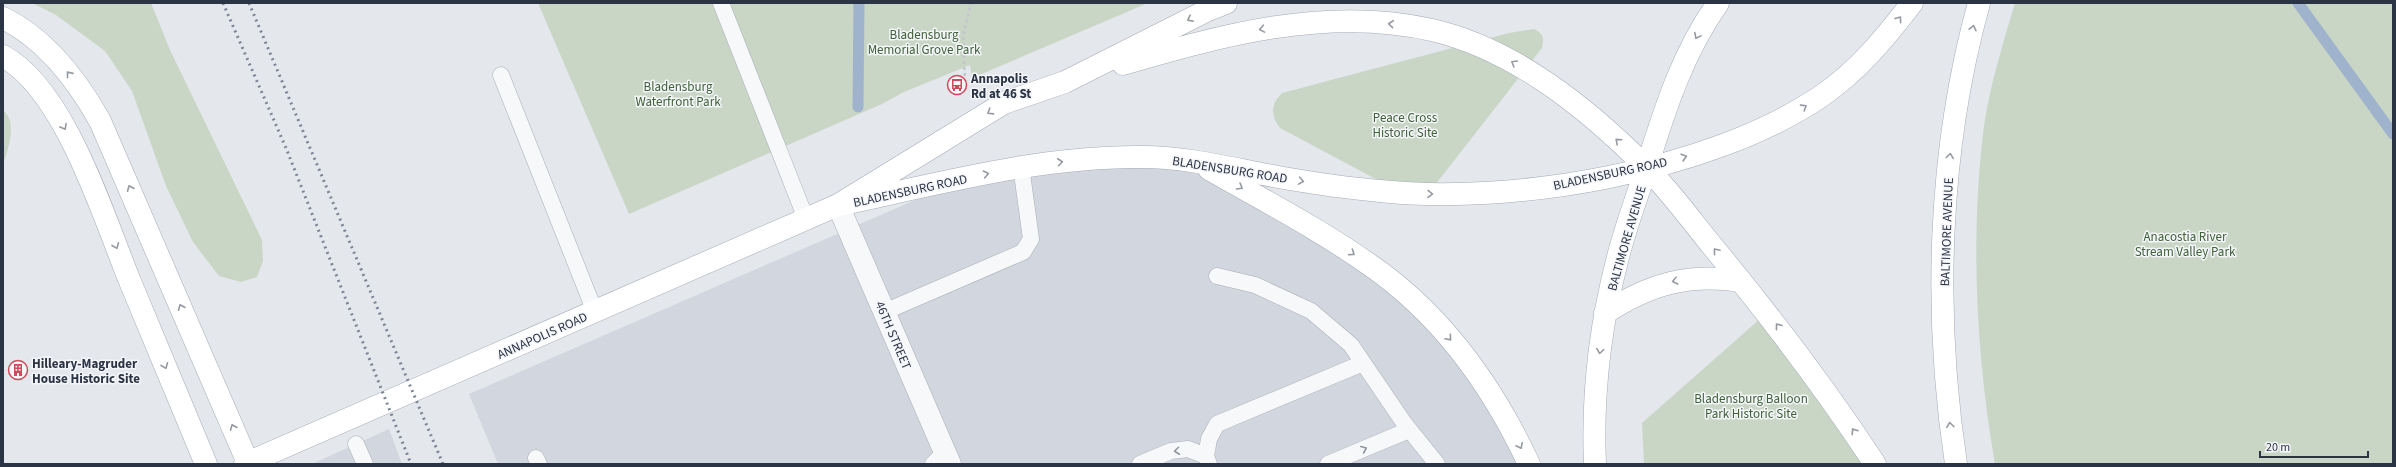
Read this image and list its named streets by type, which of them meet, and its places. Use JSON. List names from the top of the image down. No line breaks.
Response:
{"streets":{"main road":["BLADENSBURG ROAD","BALTIMORE AVENUE","ANNAPOLIS ROAD"],"street":["46TH STREET"]},"crossings":[["BLADENSBURG ROAD","BALTIMORE AVENUE"],["BLADENSBURG ROAD","ANNAPOLIS ROAD"],["BLADENSBURG ROAD","46TH STREET"],["ANNAPOLIS ROAD","46TH STREET"]],"parks":["Bladensburg Memorial Grove Park","Bladensburg Waterfront Park","Peace Cross Historic Site","Anacostia River Stream Valley Park","Bladensburg Balloon Park Historic Site"],"places":{"bus stop":["Annapolis Rd at 46 St"],"building":["Hilleary-Magruder House Historic Site"]},"scale_bar":"20 m"}
